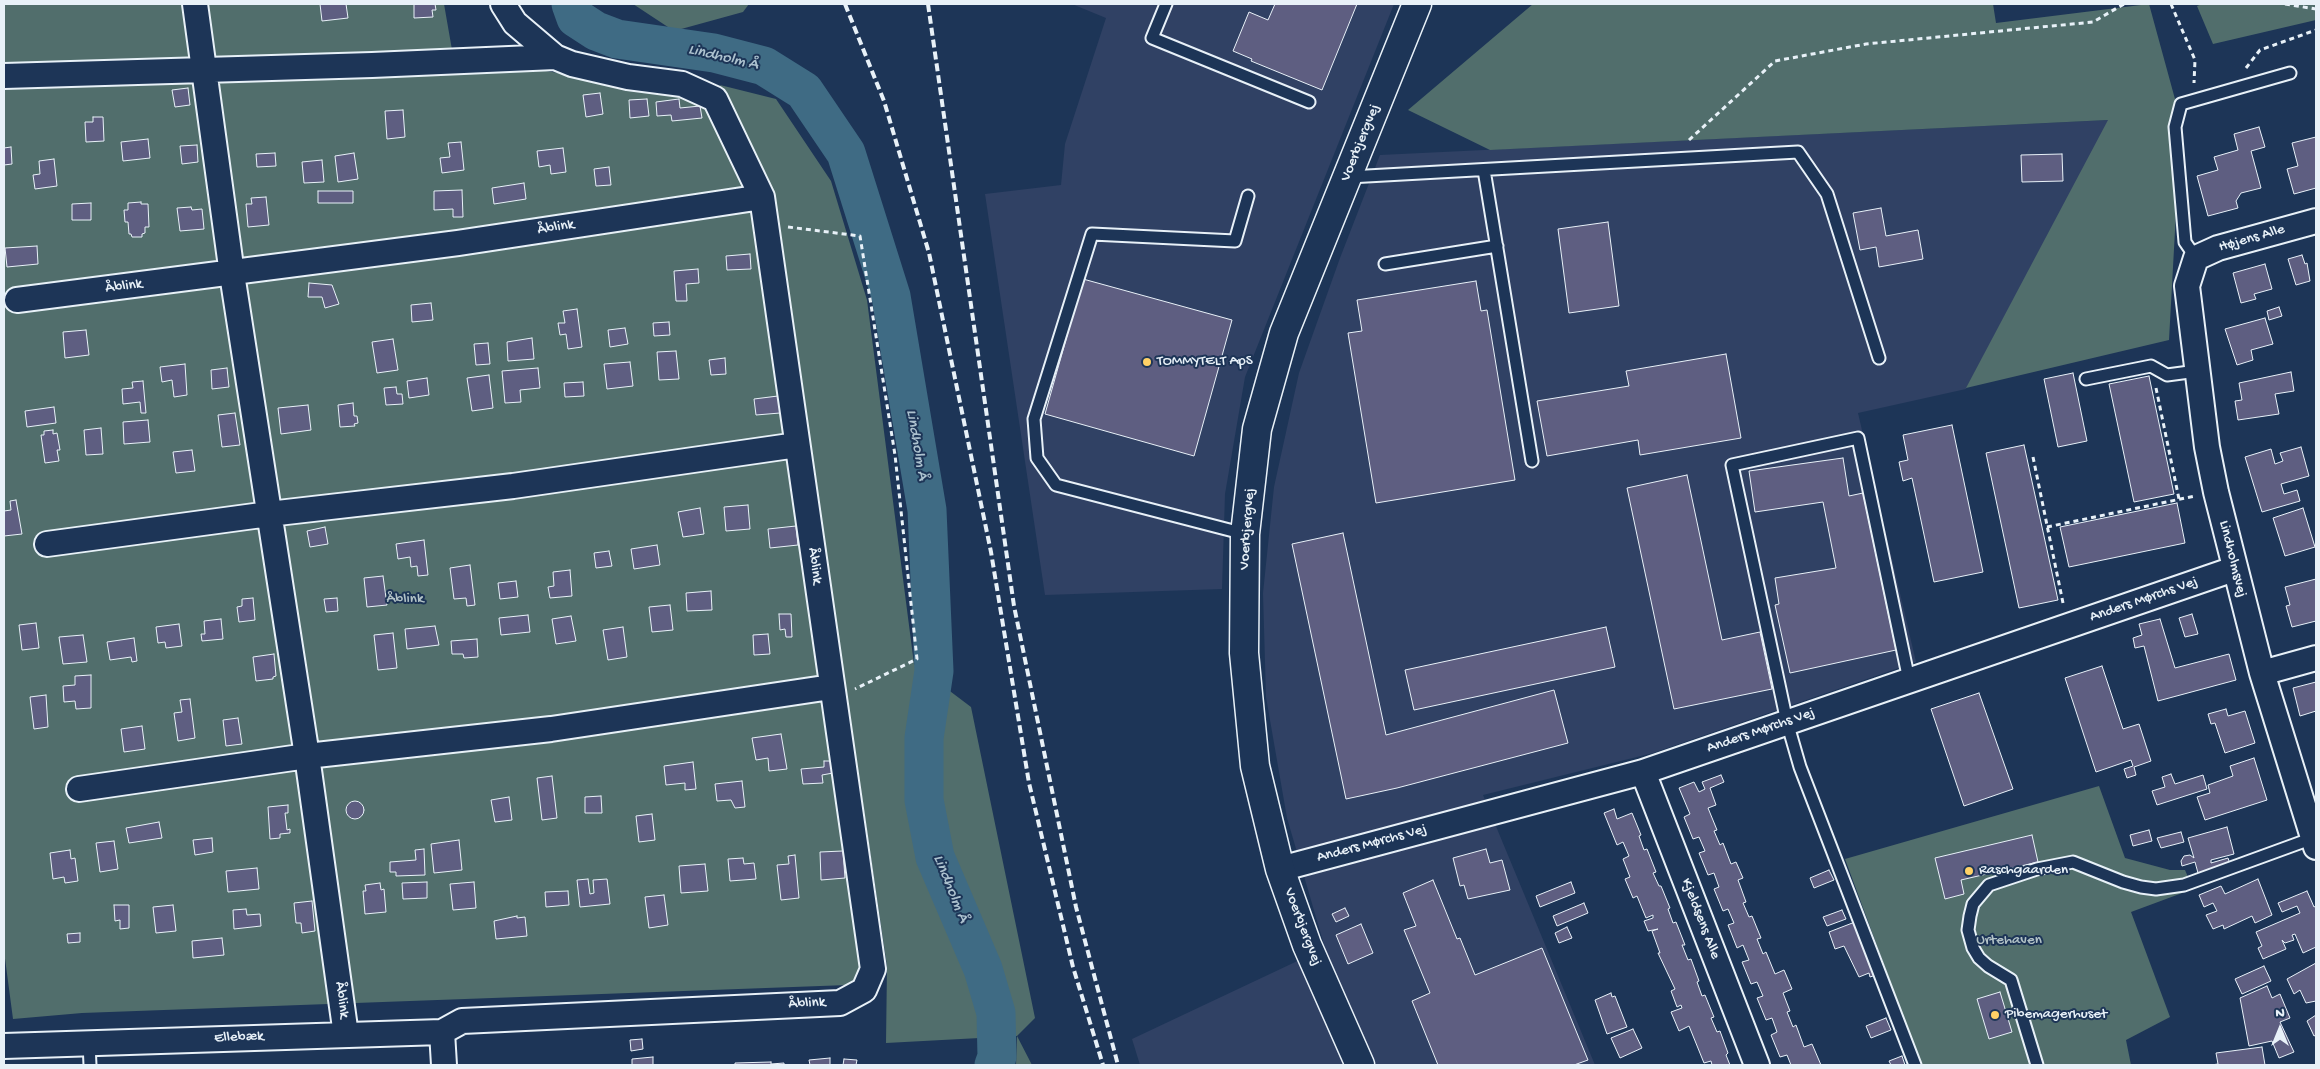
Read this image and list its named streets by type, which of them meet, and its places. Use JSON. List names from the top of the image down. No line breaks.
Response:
{"streets":{"street":["Voerbjergvej","Åblink","Højens Alle","Lindholmsvej","Anders Mørchs Vej","Kjeldsens Alle","Ellebæk"]},"crossings":[["Voerbjergvej","Anders Mørchs Vej"],["Åblink","Ellebæk"],["Højens Alle","Lindholmsvej"],["Lindholmsvej","Anders Mørchs Vej"],["Anders Mørchs Vej","Kjeldsens Alle"]],"water":["Lindholm Å"],"parks":["Åblink","Urtehaven"],"places":["TOMMYTELT ApS","Raschgaarden","Pibemagerhuset"],"north":"top"}
